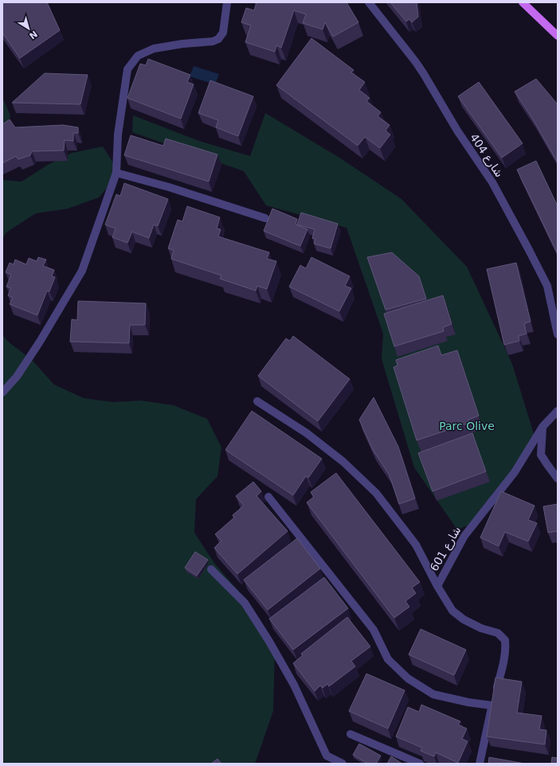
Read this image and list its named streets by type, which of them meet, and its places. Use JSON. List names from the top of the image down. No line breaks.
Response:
{"streets":{"street":["شارع 404","شارع 601"]},"parks":["Parc Olive"],"north":"bottom right"}
